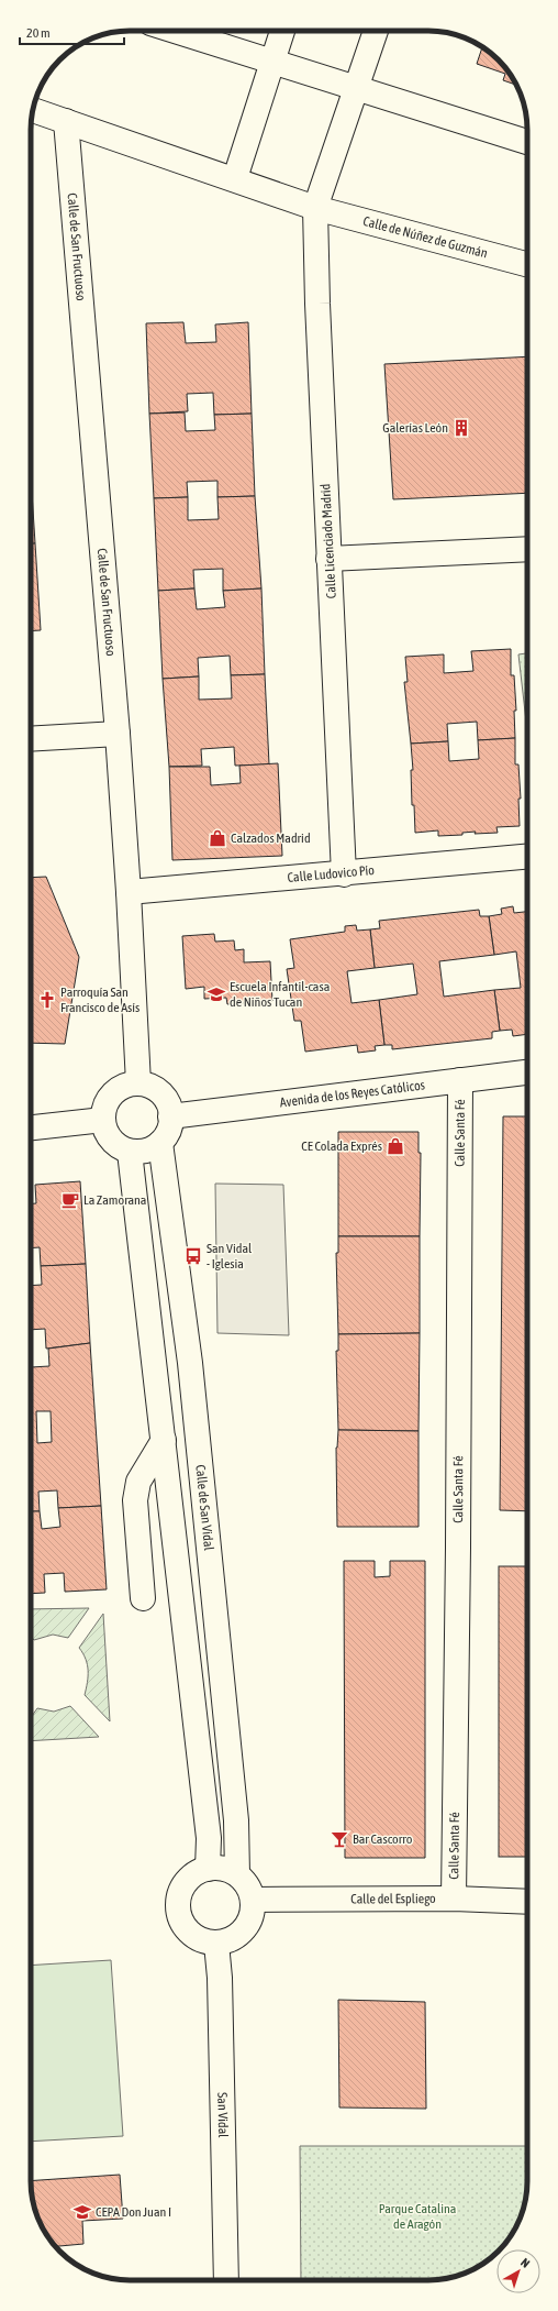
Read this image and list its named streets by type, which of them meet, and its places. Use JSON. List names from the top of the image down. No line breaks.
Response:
{"streets":{"street":["Calle de Núñez de Guzmán","Calle de San Fructuoso","Calle Licenciado Madrid","Calle Ludovico Pío","Avenida de los Reyes Católicos","Calle Santa Fé","Calle de San Vidal","Calle del Espliego","San Vidal"]},"crossings":[["Calle de Núñez de Guzmán","Calle de San Fructuoso"],["Calle de Núñez de Guzmán","Calle Licenciado Madrid"],["Calle de San Fructuoso","Calle Ludovico Pío"],["Calle de San Fructuoso","Avenida de los Reyes Católicos"],["Calle de San Fructuoso","Calle de San Vidal"],["Calle Licenciado Madrid","Calle Ludovico Pío"],["Avenida de los Reyes Católicos","Calle Santa Fé"],["Avenida de los Reyes Católicos","Calle de San Vidal"],["Calle Santa Fé","Calle del Espliego"],["Calle de San Vidal","Calle del Espliego"],["Calle de San Vidal","San Vidal"],["Calle del Espliego","San Vidal"]],"parks":["Parque Catalina de Aragón"],"places":{"building":["Galerías León"],"shop":["Calzados Madrid","CE Colada Exprés"],"school or university":["Escuela Infantil-casa de Niños Tucan","CEPA Don Juan I"],"church":["Parroquía San Francisco de Asís"],"cafe":["La Zamorana"],"bus stop":["San Vidal - Iglesia"],"bar":["Bar Cascorro"]},"scale_bar":"20 m","north":"top right"}
